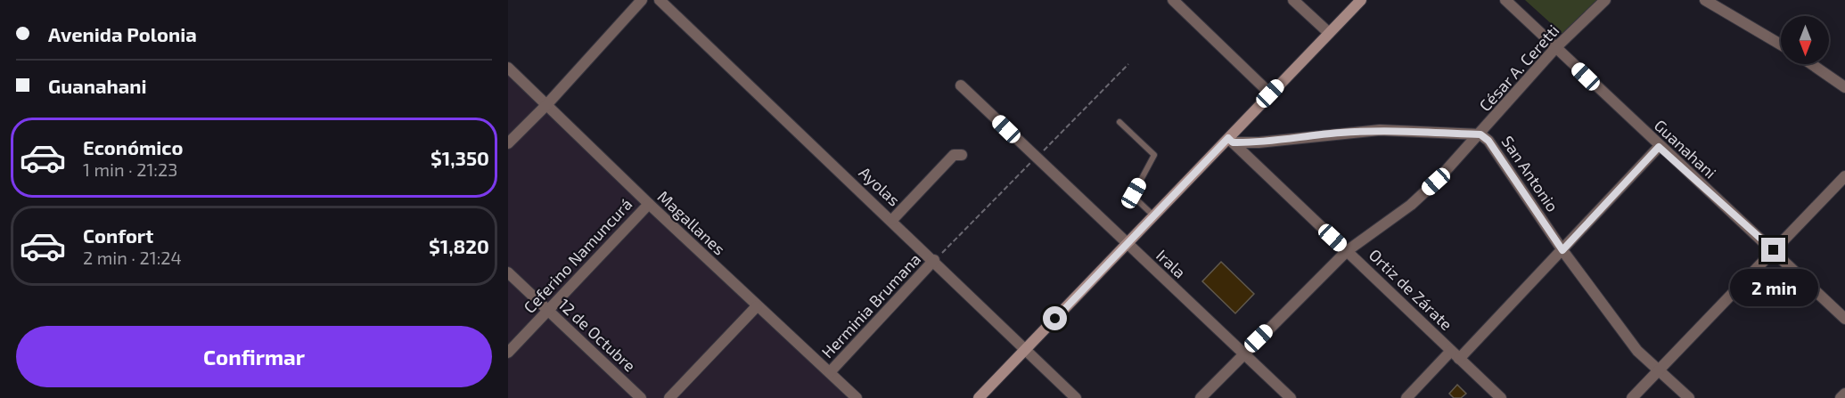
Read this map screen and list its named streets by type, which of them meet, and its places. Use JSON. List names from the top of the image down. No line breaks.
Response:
{"streets":{"street":["César A. Ceretti","Guanahani","San Antonio","Ayolas","Magallanes","Ceferino Namuncurá","Irala","Ortiz de Zárate","Herminia Brumana","12 de Octubre"]},"crossings":[["César A. Ceretti","Guanahani"],["César A. Ceretti","San Antonio"],["César A. Ceretti","Irala"],["César A. Ceretti","Ortiz de Zárate"],["San Antonio","Ortiz de Zárate"],["Ayolas","Herminia Brumana"],["Magallanes","Ceferino Namuncurá"],["Magallanes","Herminia Brumana"],["Ceferino Namuncurá","12 de Octubre"]],"north":"bottom","page":{"banner":["Avenida Polonia","Guanahani"],"list":[{"name":"Económico","note":"1 min · 21:23","value":"$1,350"},{"name":"Confort","note":"2 min · 21:24","value":"$1,820"}],"bubble":"2 min","buttons":"Confirmar"}}
